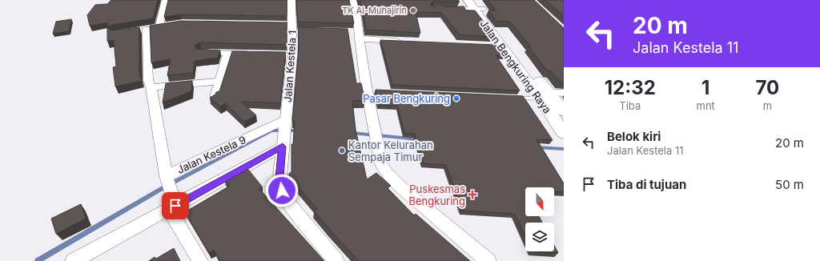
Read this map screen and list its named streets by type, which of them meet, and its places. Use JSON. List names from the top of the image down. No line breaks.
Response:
{"streets":{"street":["Jalan Kestela 1","Jalan Bengkuring Raya","Jalan Kestela 9"]},"crossings":[["Jalan Kestela 1","Jalan Kestela 9"]],"places":{"other":["TK Al-Muhajirin","Pasar Bengkuring","Kantor Kelurahan Sempaja Timur"],"health":["Puskesmas Bengkuring"]},"north":"bottom","page":{"turn":["20 m","Jalan Kestela 11"],"eta":["12:32","Tiba","1","mnt","70","m"],"list":[{"name":"Belok kiri","note":"Jalan Kestela 11","value":"20 m"},{"name":"Tiba di tujuan","value":"50 m"}]}}
